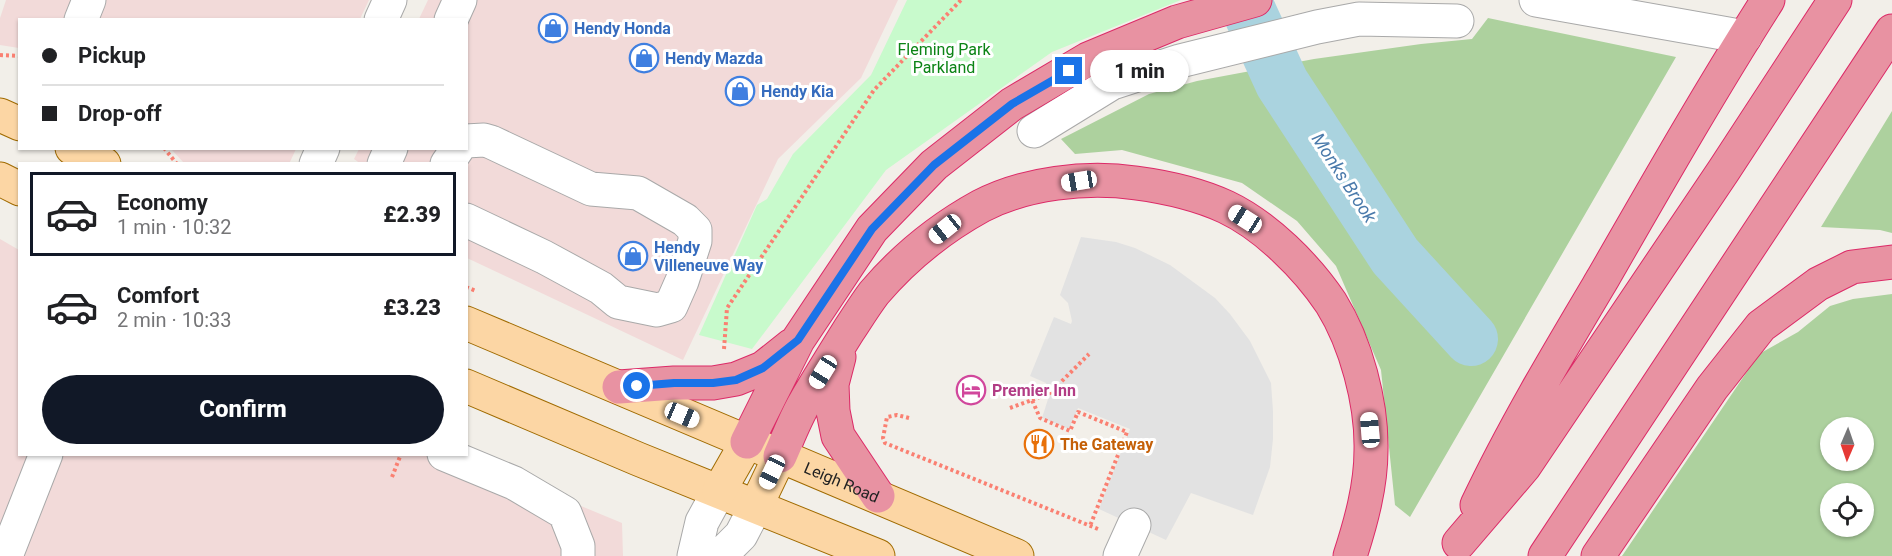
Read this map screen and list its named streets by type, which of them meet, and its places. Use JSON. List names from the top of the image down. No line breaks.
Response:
{"streets":{"main road":["Leigh Road"]},"water":["Monks Brook"],"parks":["Fleming Park Parkland"],"places":{"shop":["Hendy Honda","Hendy Mazda","Hendy Kia","Hendy Villeneuve Way"],"hotel":["Premier Inn"],"restaurant":["The Gateway"]},"north":"bottom","page":{"banner":["Pickup","Drop-off"],"bubble":"1 min","list":[{"name":"Economy","note":"1 min · 10:32","value":"£2.39"},{"name":"Comfort","note":"2 min · 10:33","value":"£3.23"}],"buttons":"Confirm"}}
